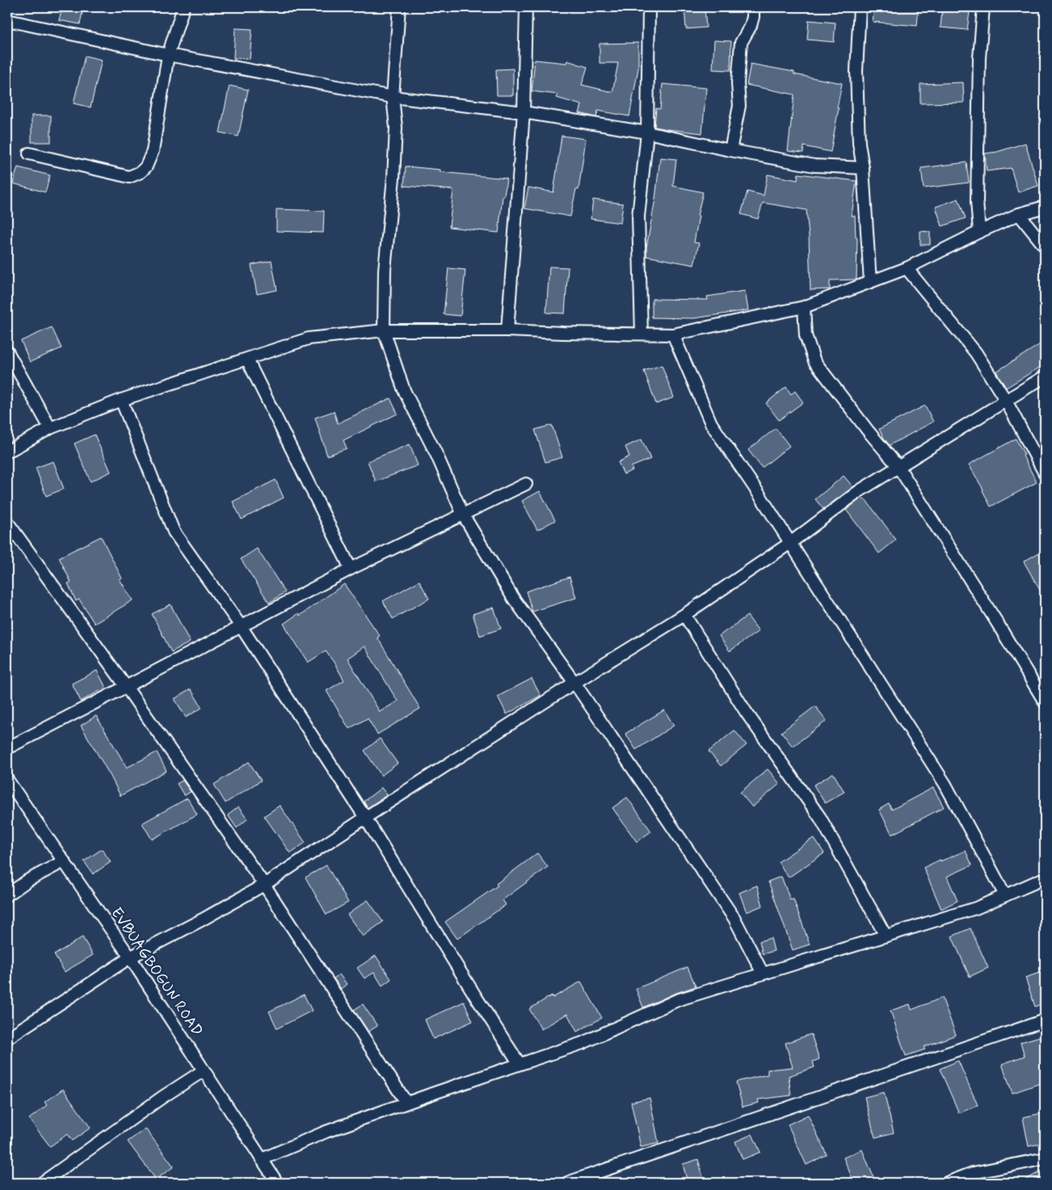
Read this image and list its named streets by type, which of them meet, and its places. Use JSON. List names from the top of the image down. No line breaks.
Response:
{"streets":{"street":["EVBUAGBOGUN ROAD"]}}
